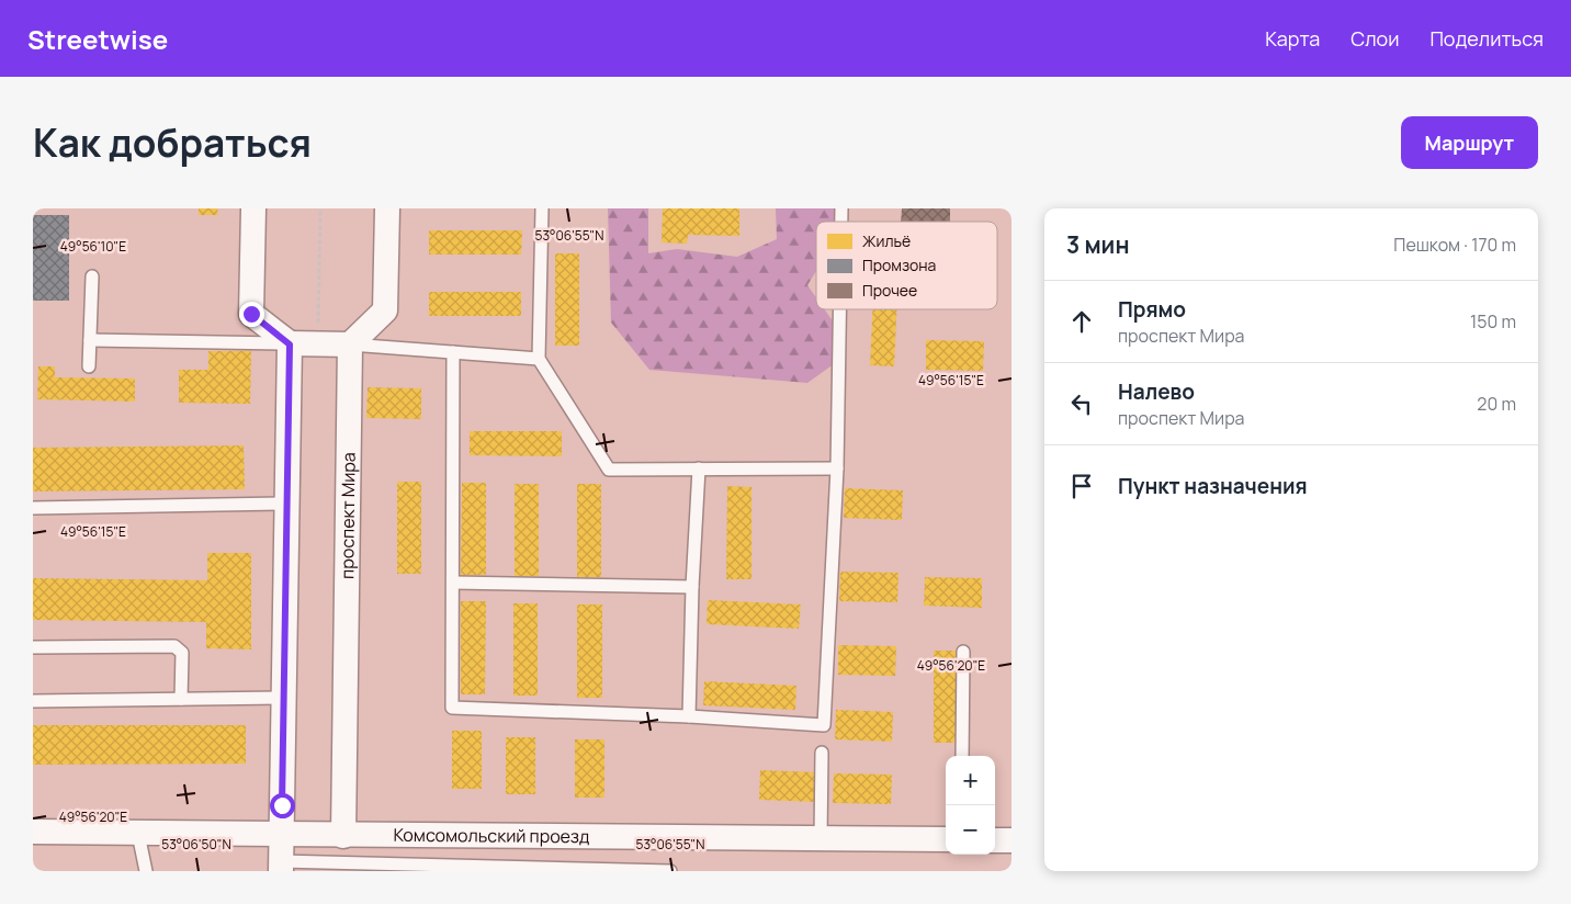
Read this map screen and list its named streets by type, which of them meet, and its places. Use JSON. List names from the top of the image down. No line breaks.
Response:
{"streets":{"street":["проспект Мира","Комсомольский проезд"]},"crossings":[["проспект Мира","Комсомольский проезд"]],"legend":["Жильё","Промзона","Прочее"],"page":{"header":"Streetwise","nav":["Карта","Слои","Поделиться"],"title":"Как добраться","buttons":"Маршрут","heading":["3 мин","Пешком · 170 m"],"list":[["Прямо","проспект Мира","150 m"],["Налево","проспект Мира","20 m"],"Пункт назначения"],"map_buttons":["+","−"]},"coordinates":["53°06'55\"N","49°56'10\"E","49°56'15\"E","49°56'20\"E","53°06'50\"N"]}
